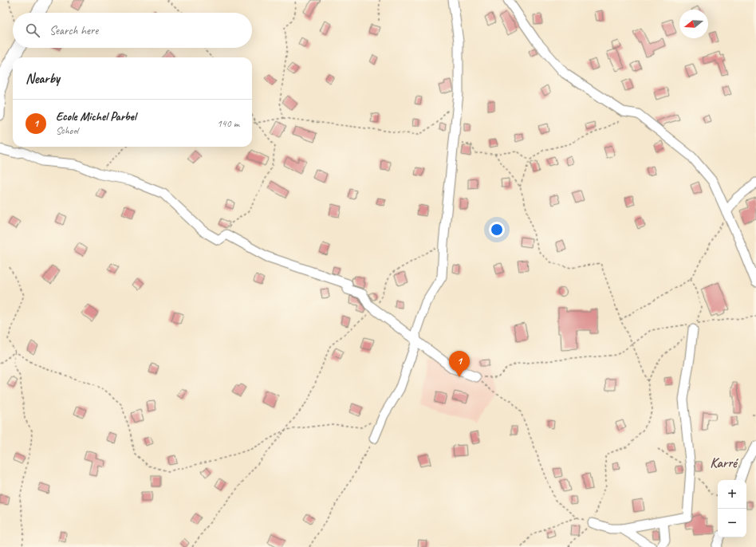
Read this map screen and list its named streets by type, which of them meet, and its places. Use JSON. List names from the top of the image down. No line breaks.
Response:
{"districts":["Karré"],"north":"left","page":{"search":"Search here","heading":"Nearby","list":[{"mark":"1","name":"Ecole Michel Parbel","note":"School","value":"140 m"}],"pins":"1","map_buttons":["+","−"]}}
